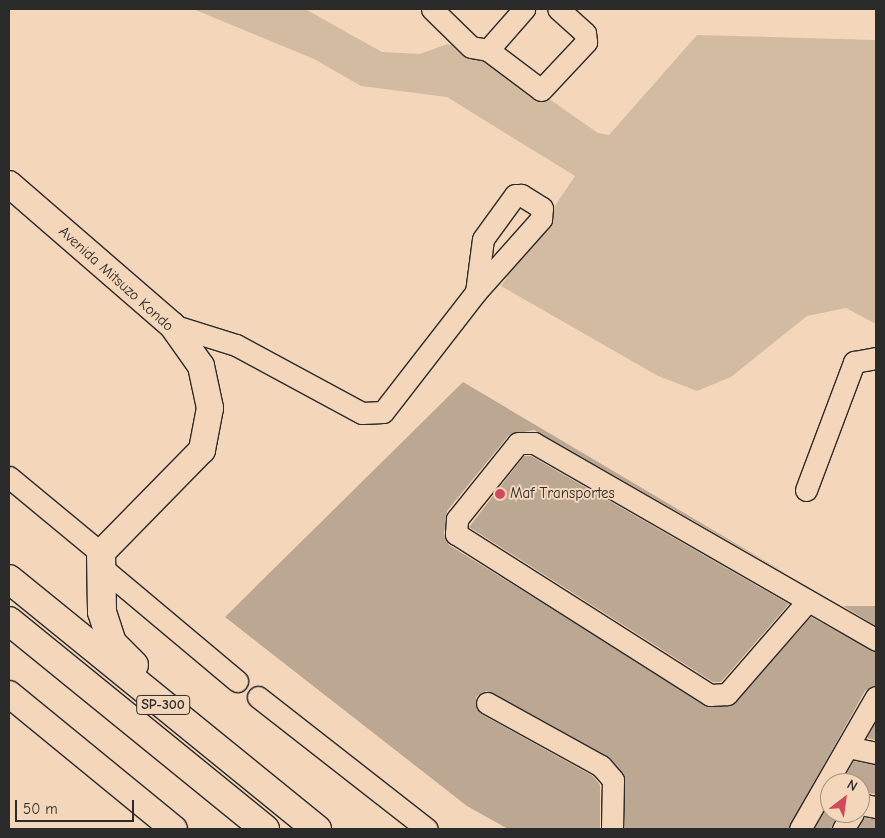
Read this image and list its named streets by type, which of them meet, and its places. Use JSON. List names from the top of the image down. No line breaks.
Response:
{"streets":{"highway":["SP-300"],"main road":["Avenida Mitsuzo Kondo"]},"places":["Maf Transportes"],"scale_bar":"50 m","north":"top right"}
